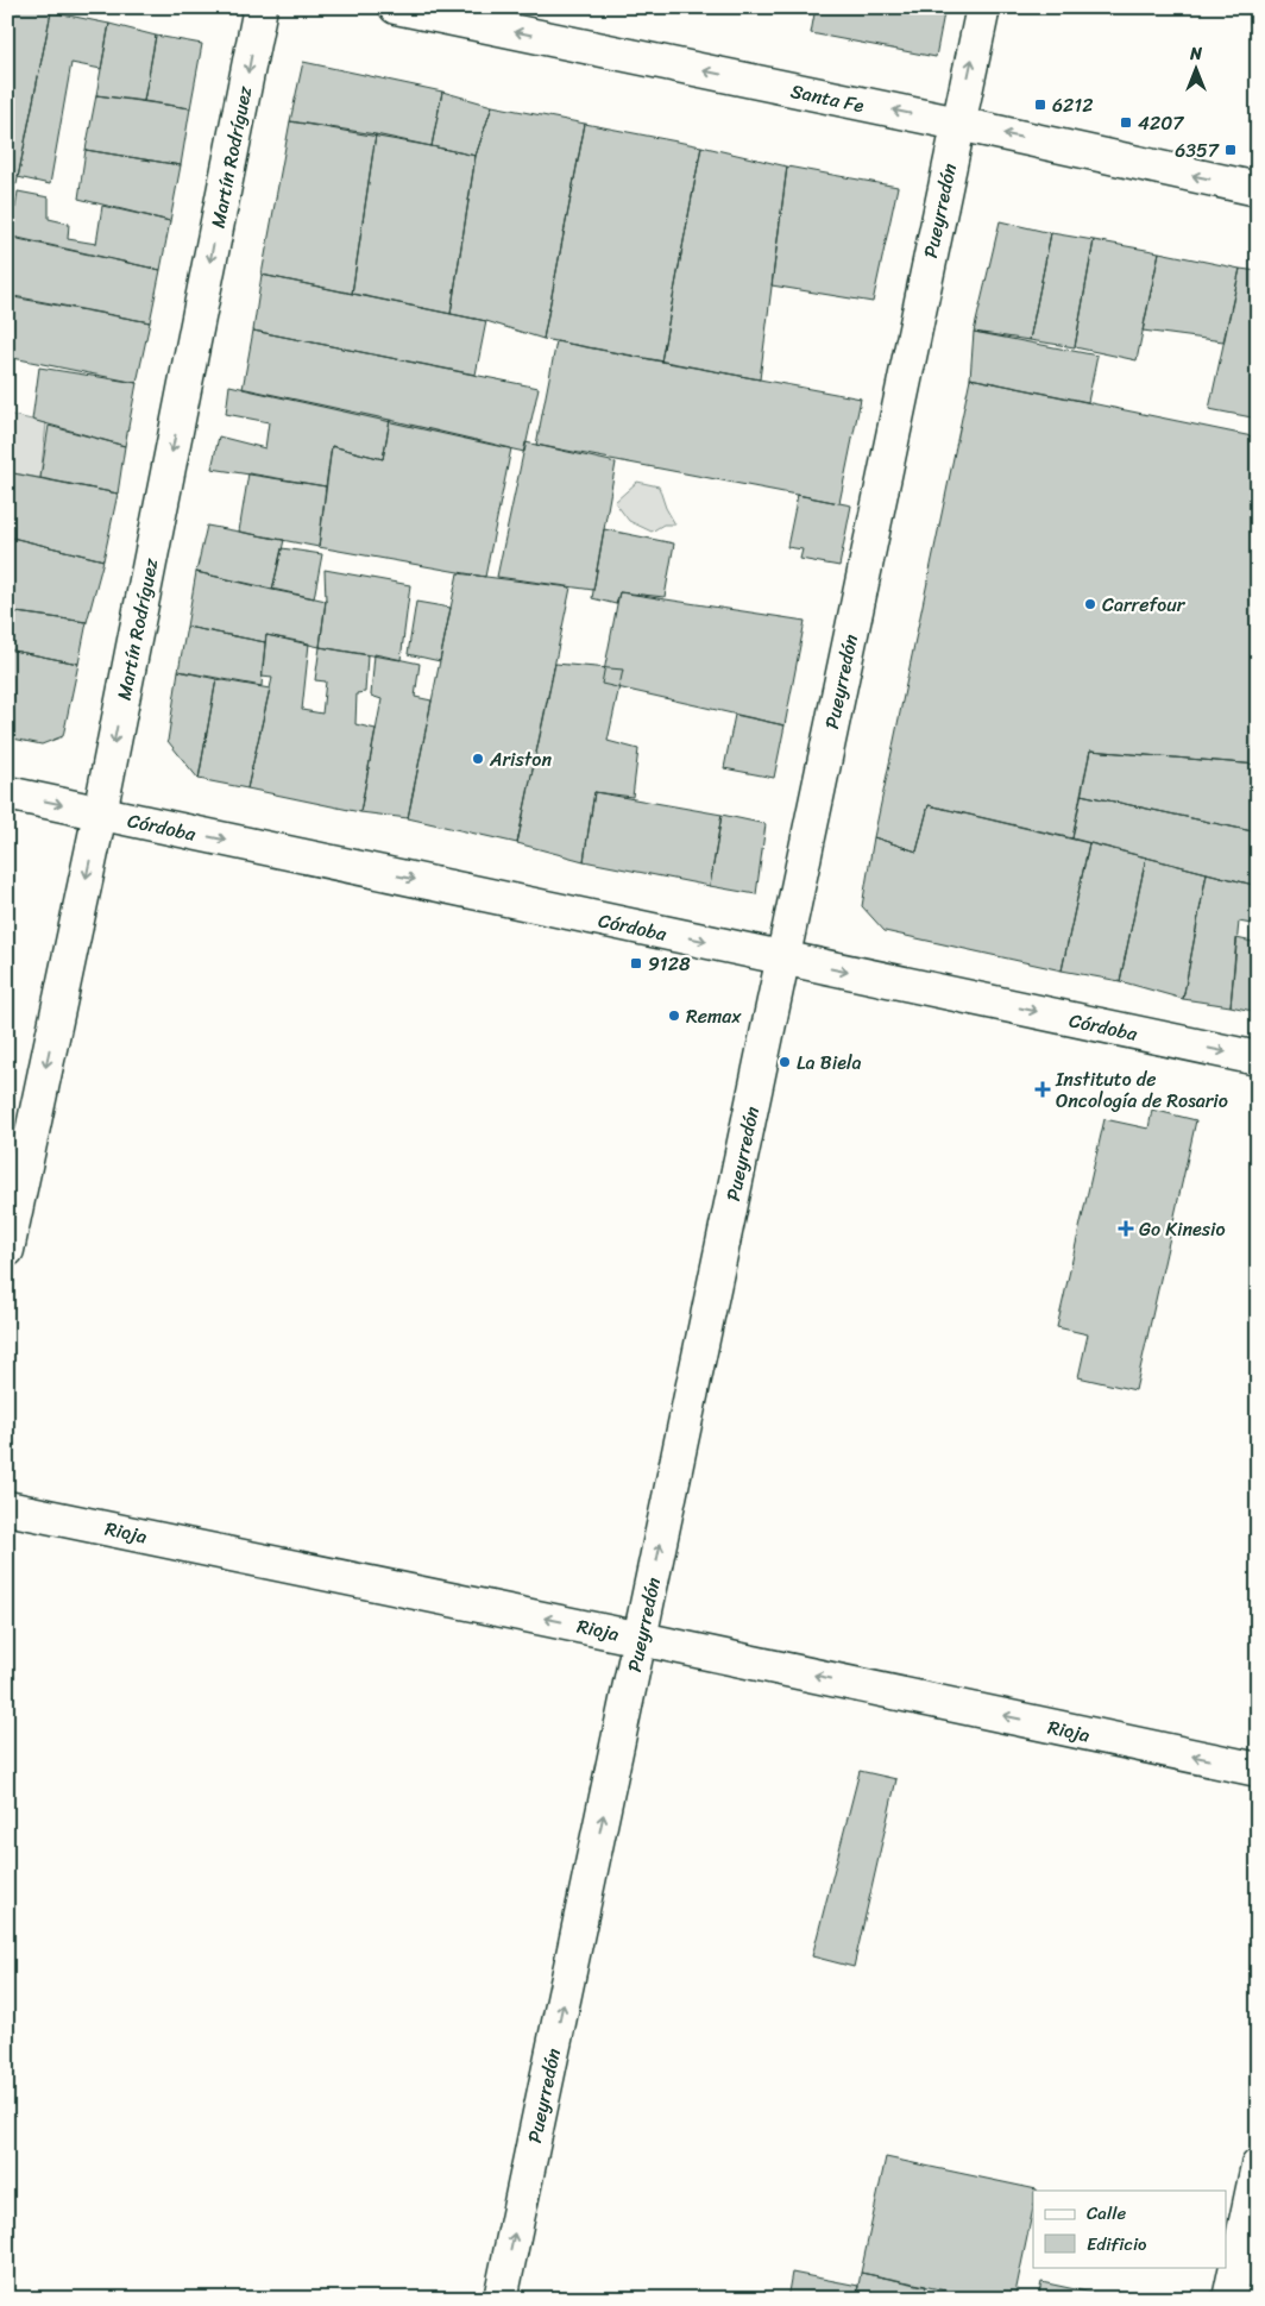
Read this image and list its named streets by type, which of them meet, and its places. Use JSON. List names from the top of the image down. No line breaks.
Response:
{"streets":{"street":["Santa Fe","Martín Rodríguez","Pueyrredón","Córdoba","Rioja"]},"crossings":[["Santa Fe","Pueyrredón"],["Martín Rodríguez","Córdoba"],["Pueyrredón","Córdoba"],["Pueyrredón","Rioja"]],"one_way":["Santa Fe","Martín Rodríguez","Pueyrredón","Córdoba","Rioja"],"places":{"transit":["6212","4207","6357","9128"],"other":["Carrefour","Ariston","Remax","La Biela"],"health":["Instituto de Oncología de Rosario","Go Kinesio"]},"legend":["Calle","Edificio"],"north":"top"}
